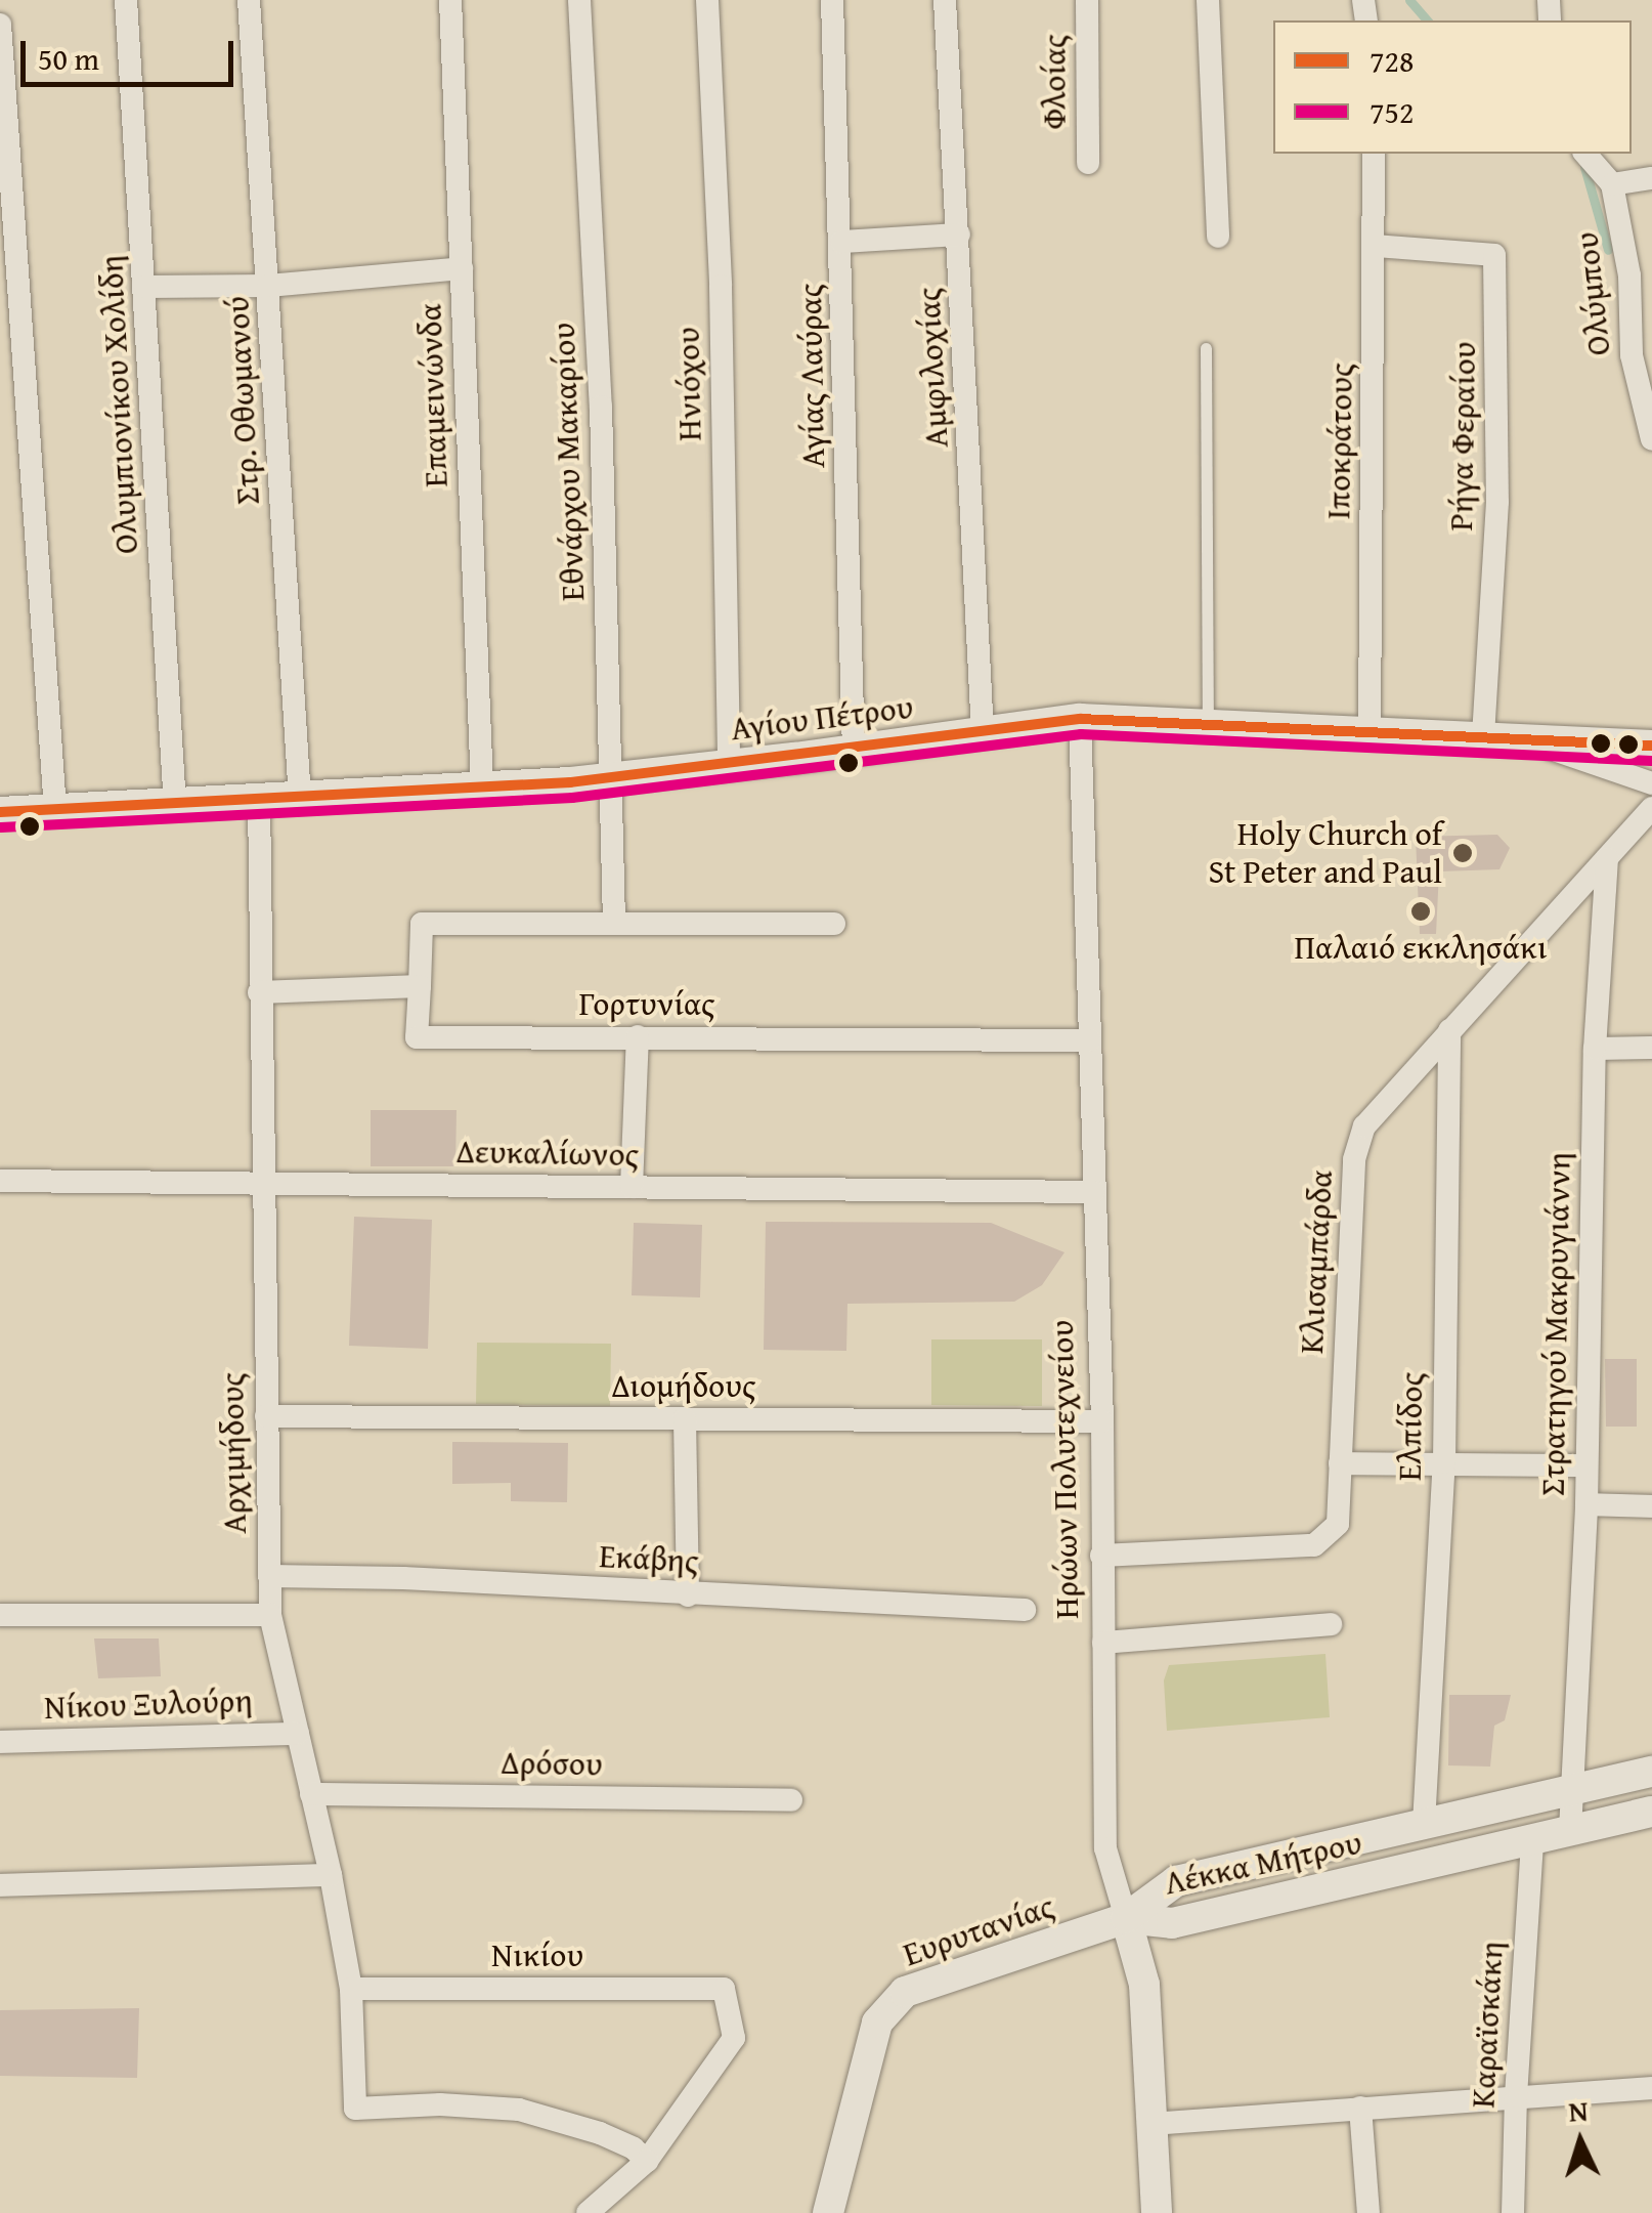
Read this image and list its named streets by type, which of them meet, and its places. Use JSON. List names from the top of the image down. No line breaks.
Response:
{"streets":{"street":["Φλοίας","Ολύμπου","Αμφιλοχίας","Αγίας Λαύρας","Ηνιόχου","Επαμεινώνδα","Στρ. Οθωμανού","Ολυμπιονίκου Χολίδη","Ρήγα Φεραίου","Ιποκράτους","Εθνάρχου Μακαρίου","Αγίου Πέτρου","Γορτυνίας","Δευκαλίωνος","Κλισαμπάρδα","Στρατηγού Μακρυγιάννη","Διομήδους","Ελπίδος","Αρχιμήδους","Ηρώων Πολυτεχνείου","Εκάβης","Νίκου Ξυλούρη","Δρόσου","Λέκκα Μήτρου","Ευρυτανίας","Νικίου","Καραϊσκάκη"]},"crossings":[["Αμφιλοχίας","Αγίου Πέτρου"],["Αγίας Λαύρας","Αγίου Πέτρου"],["Ηνιόχου","Αγίου Πέτρου"],["Επαμεινώνδα","Αγίου Πέτρου"],["Στρ. Οθωμανού","Αγίου Πέτρου"],["Ολυμπιονίκου Χολίδη","Αγίου Πέτρου"],["Ρήγα Φεραίου","Ιποκράτους"],["Ρήγα Φεραίου","Αγίου Πέτρου"],["Ιποκράτους","Αγίου Πέτρου"],["Εθνάρχου Μακαρίου","Αγίου Πέτρου"],["Αγίου Πέτρου","Αρχιμήδους"],["Αγίου Πέτρου","Ηρώων Πολυτεχνείου"],["Γορτυνίας","Ηρώων Πολυτεχνείου"],["Δευκαλίωνος","Αρχιμήδους"],["Δευκαλίωνος","Ηρώων Πολυτεχνείου"],["Κλισαμπάρδα","Στρατηγού Μακρυγιάννη"],["Κλισαμπάρδα","Ελπίδος"],["Κλισαμπάρδα","Ηρώων Πολυτεχνείου"],["Στρατηγού Μακρυγιάννη","Λέκκα Μήτρου"],["Διομήδους","Αρχιμήδους"],["Διομήδους","Ηρώων Πολυτεχνείου"],["Ελπίδος","Λέκκα Μήτρου"],["Αρχιμήδους","Εκάβης"],["Αρχιμήδους","Νίκου Ξυλούρη"],["Αρχιμήδους","Δρόσου"],["Αρχιμήδους","Νικίου"],["Ηρώων Πολυτεχνείου","Λέκκα Μήτρου"],["Ηρώων Πολυτεχνείου","Ευρυτανίας"],["Λέκκα Μήτρου","Ευρυτανίας"],["Λέκκα Μήτρου","Καραϊσκάκη"]],"places":["Holy Church of St Peter and Paul","Παλαιό εκκλησάκι"],"lines":["transit line 728","transit line 752"],"legend":["728","752"],"scale_bar":"50 m","north":"top"}
